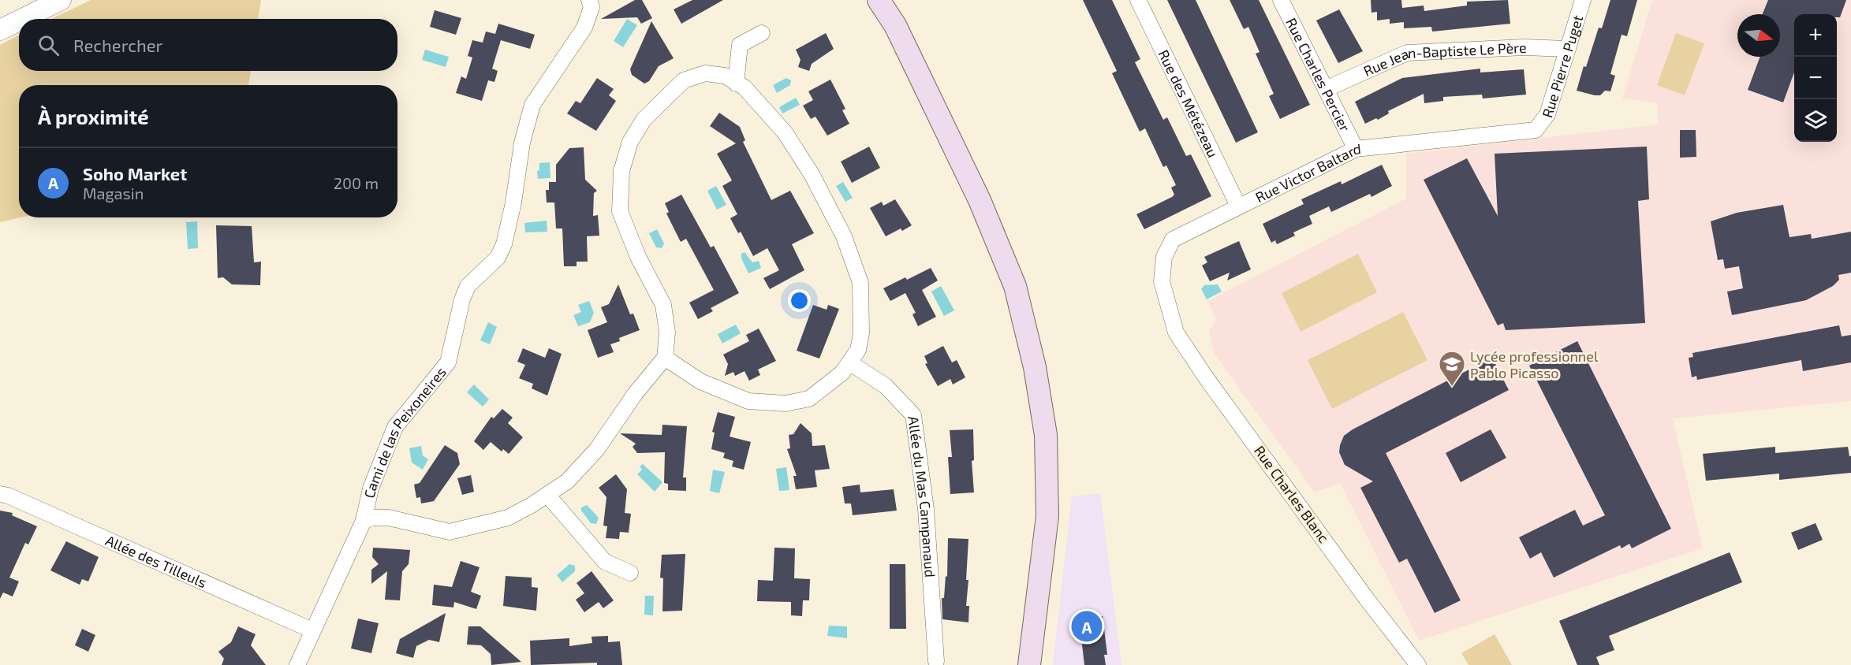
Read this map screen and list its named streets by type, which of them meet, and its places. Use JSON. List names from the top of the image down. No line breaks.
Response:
{"streets":{"street":["Rue Jean-Baptiste Le Père","Rue Pierre Puget","Rue Charles Percier","Rue des Métézeau","Rue Victor Baltard","Cami de las Peixoneires","Rue Charles Blanc","Allée du Mas Campanaud","Allée des Tilleuls"]},"crossings":[["Rue Jean-Baptiste Le Père","Rue Pierre Puget"],["Rue Jean-Baptiste Le Père","Rue Charles Percier"],["Rue Pierre Puget","Rue Victor Baltard"],["Rue Charles Percier","Rue Victor Baltard"],["Rue des Métézeau","Rue Victor Baltard"],["Rue Victor Baltard","Rue Charles Blanc"],["Cami de las Peixoneires","Allée des Tilleuls"]],"places":{"school or university":["Lycée professionnel Pablo Picasso"]},"north":"right","page":{"map_buttons":["+","−"],"search":"Rechercher","heading":"À proximité","list":[{"mark":"A","name":"Soho Market","note":"Magasin","value":"200 m"}],"pins":"A"}}
